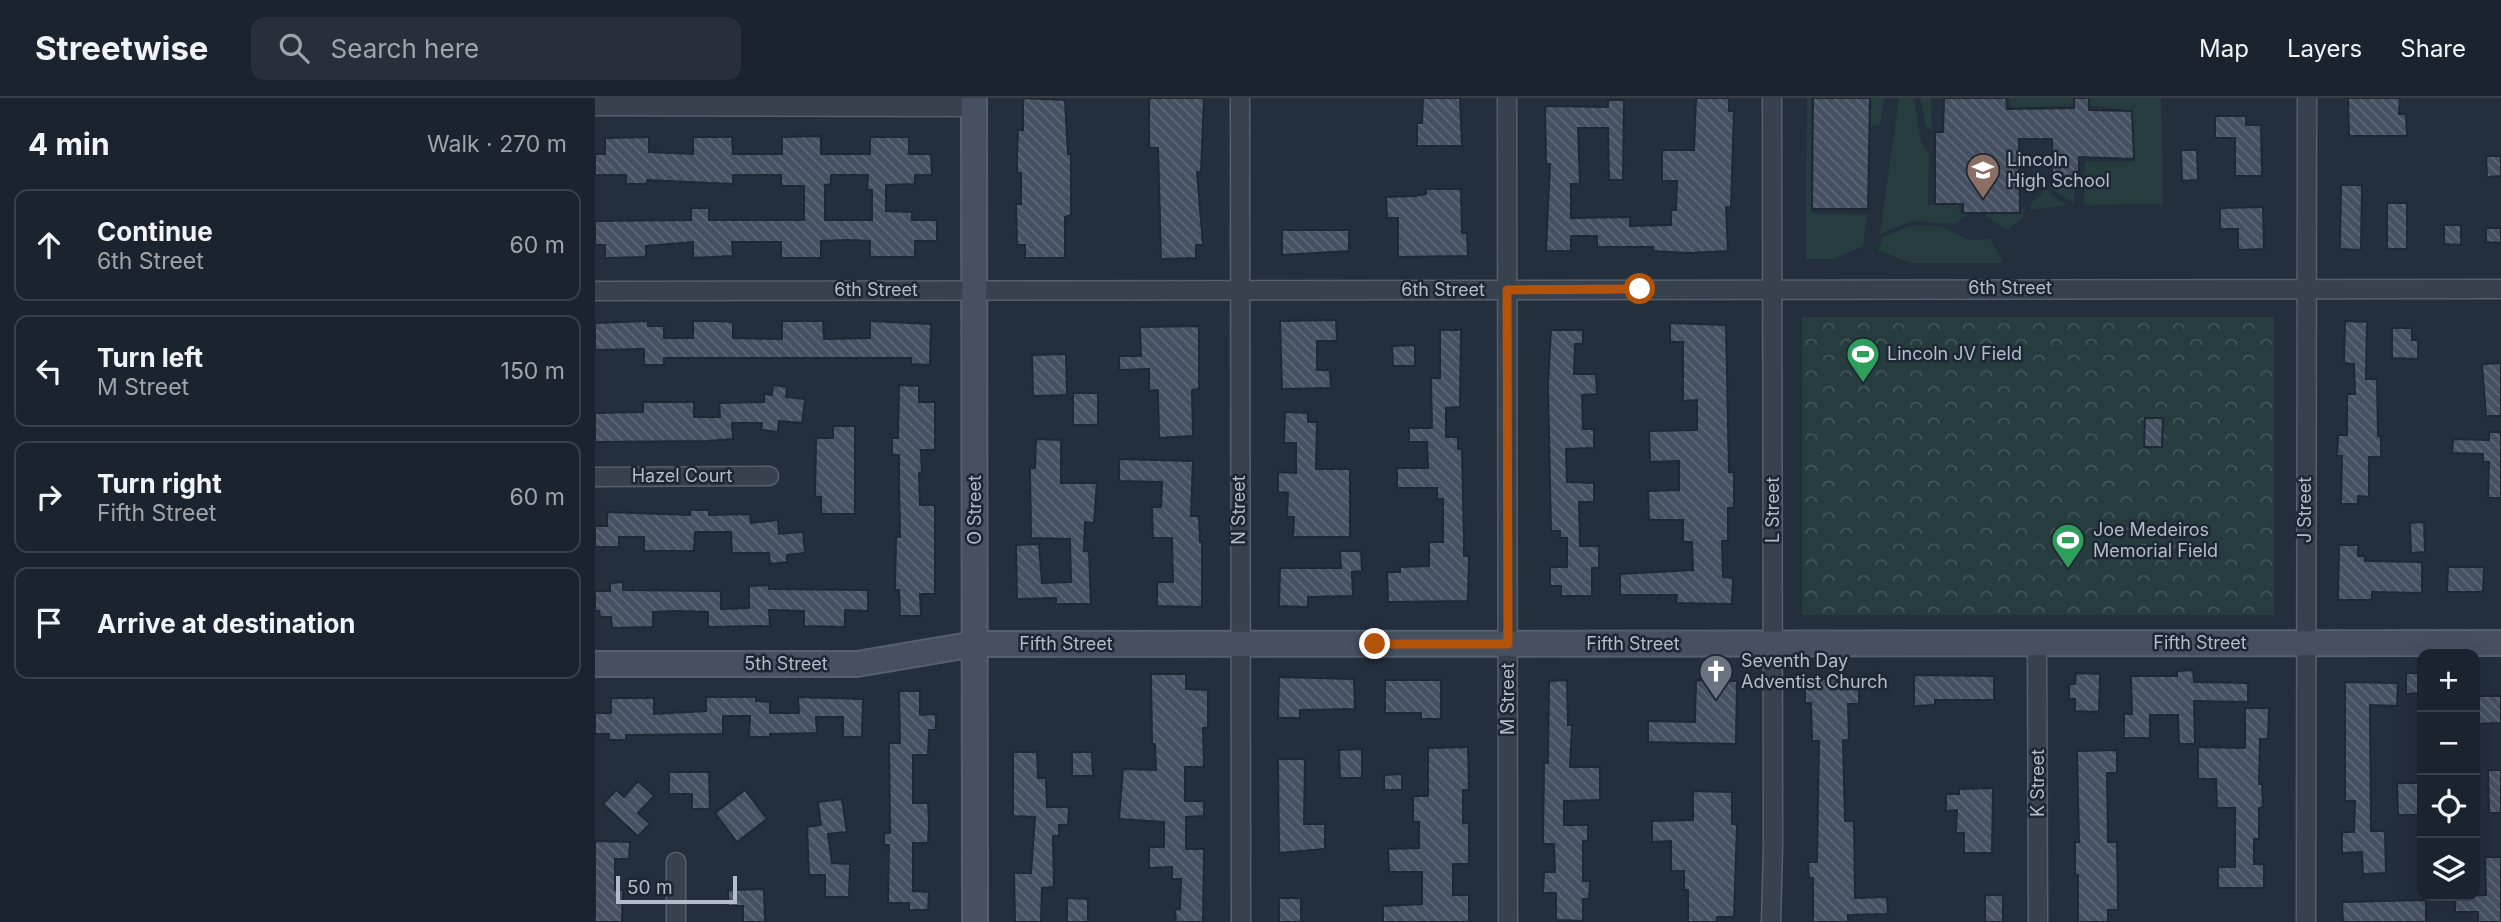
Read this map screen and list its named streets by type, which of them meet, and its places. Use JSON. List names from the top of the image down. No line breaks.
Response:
{"streets":{"street":["6th Street","Hazel Court","O Street","N Street","L Street","J Street","Fifth Street","5th Street","M Street","K Street"]},"crossings":[["6th Street","O Street"],["6th Street","N Street"],["6th Street","L Street"],["6th Street","J Street"],["6th Street","M Street"],["O Street","Fifth Street"],["O Street","5th Street"],["N Street","Fifth Street"],["L Street","Fifth Street"],["J Street","Fifth Street"],["Fifth Street","5th Street"],["Fifth Street","M Street"],["Fifth Street","K Street"]],"places":{"school or university":["Lincoln High School"],"sports":["Lincoln JV Field","Joe Medeiros Memorial Field"],"church":["Seventh Day Adventist Church"]},"scale_bar":"50 m","page":{"header":"Streetwise","search":"Search here","nav":["Map","Layers","Share"],"heading":["4 min","Walk · 270 m"],"list":[["Continue","6th Street","60 m"],["Turn left","M Street","150 m"],["Turn right","Fifth Street","60 m"],"Arrive at destination"],"map_buttons":["+","−"],"scale":"50 m"}}
